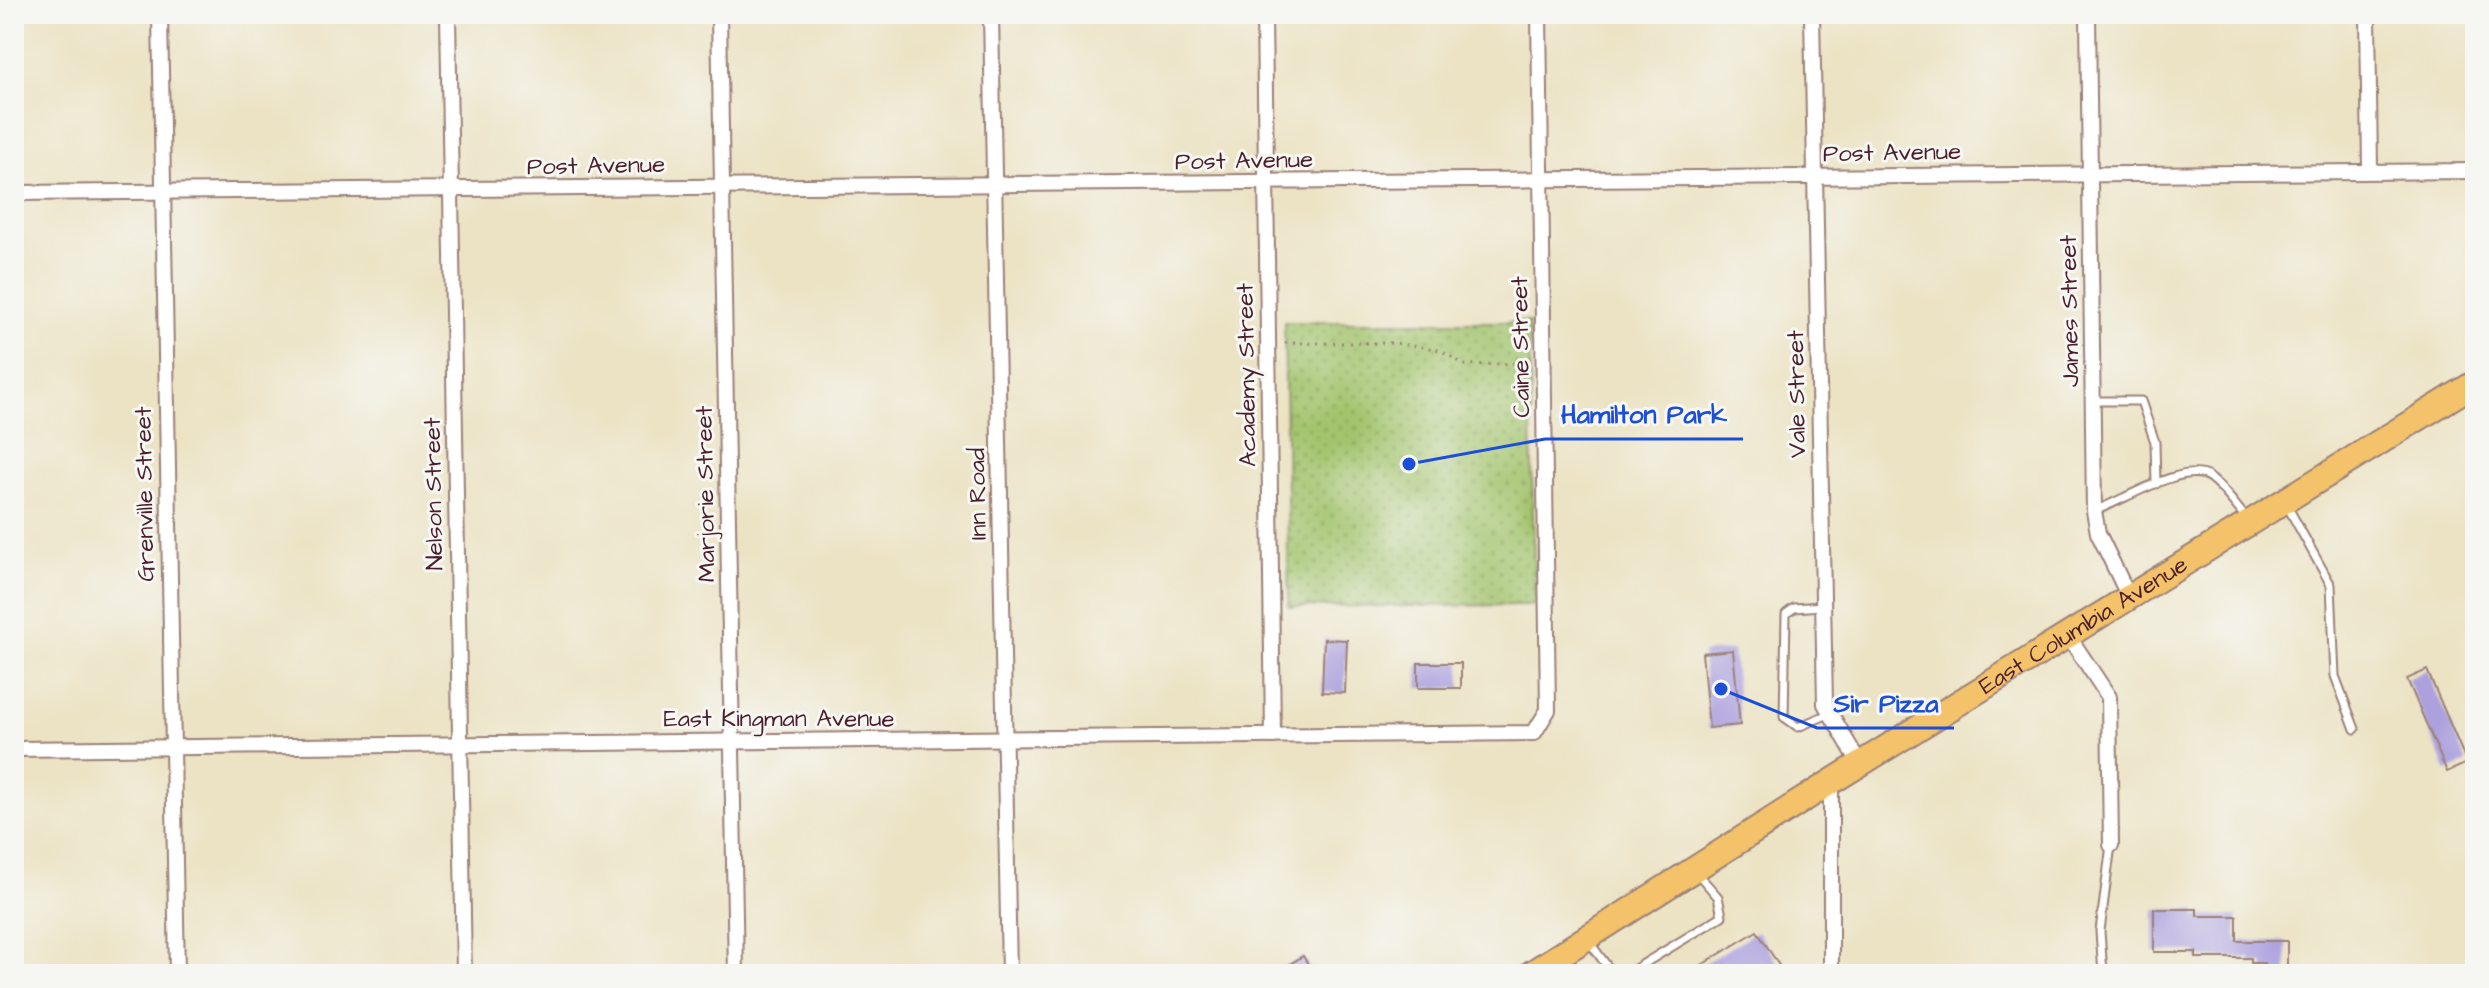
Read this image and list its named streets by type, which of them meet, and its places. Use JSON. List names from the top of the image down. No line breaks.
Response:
{"streets":{"main road":["East Columbia Avenue"],"street":["Post Avenue","James Street","Caine Street","Academy Street","Vale Street","Grenville Street","Nelson Street","Marjorie Street","Inn Road","East Kingman Avenue"]},"crossings":[["Post Avenue","James Street"],["Post Avenue","Caine Street"],["Post Avenue","Academy Street"],["Post Avenue","Vale Street"],["Post Avenue","Grenville Street"],["Post Avenue","Nelson Street"],["Post Avenue","Marjorie Street"],["Post Avenue","Inn Road"],["James Street","East Columbia Avenue"],["Caine Street","East Kingman Avenue"],["Academy Street","East Kingman Avenue"],["Vale Street","East Columbia Avenue"],["Grenville Street","East Kingman Avenue"],["Nelson Street","East Kingman Avenue"],["Marjorie Street","East Kingman Avenue"],["Inn Road","East Kingman Avenue"]],"places":["Hamilton Park","Sir Pizza"]}
